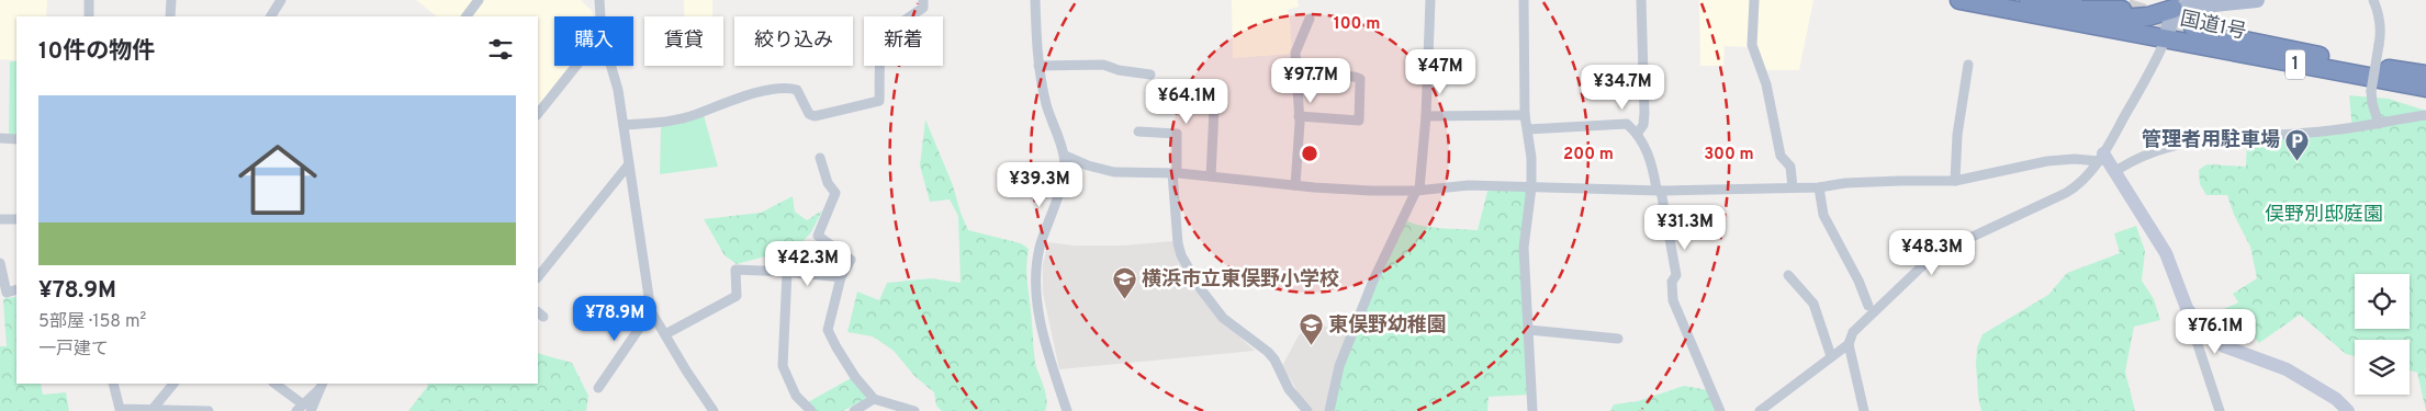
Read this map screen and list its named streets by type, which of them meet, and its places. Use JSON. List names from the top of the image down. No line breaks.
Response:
{"streets":{"highway":["国道1号","1"]},"crossings":[["国道1号","1"]],"parks":["俣野別邸庭園"],"places":{"parking":["管理者用駐車場"],"school or university":["横浜市立東俣野小学校","東俣野幼稚園"]},"page":{"chip":["購入","賃貸","絞り込み","新着"],"heading":"10件の物件","price":["¥47M","¥97.7M","¥34.7M","¥64.1M","¥39.3M","¥31.3M","¥48.3M","¥42.3M","¥78.9M","¥76.1M"],"list":[{"name":"¥78.9M","note":"5部屋 · 158 m² · 一戸建て"}]},"rings":["100 m","200 m","300 m"]}
